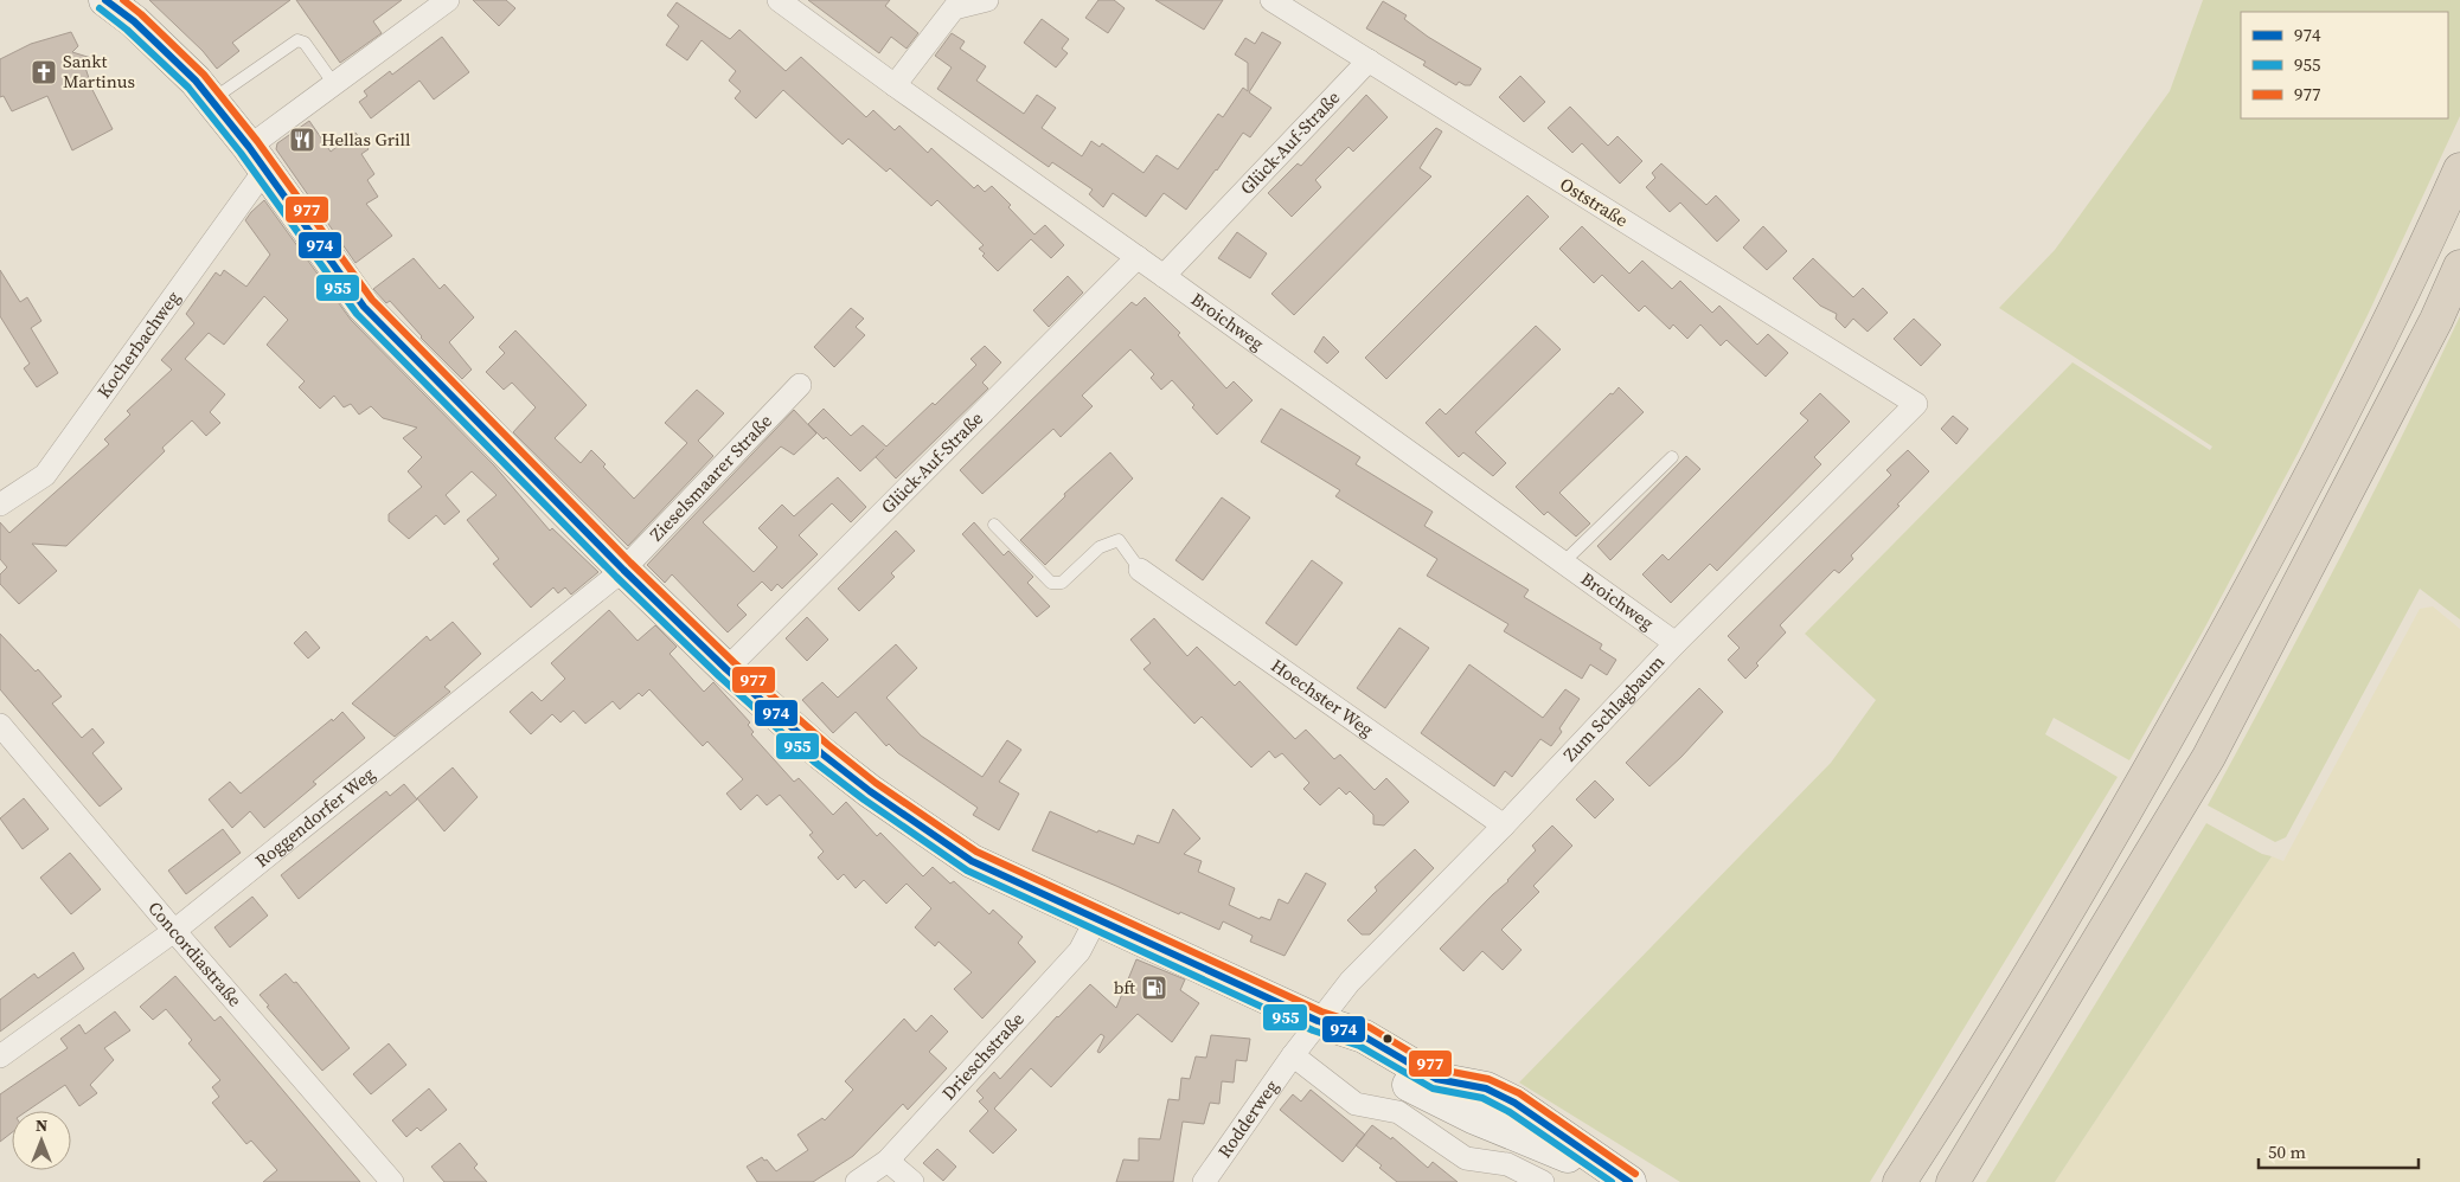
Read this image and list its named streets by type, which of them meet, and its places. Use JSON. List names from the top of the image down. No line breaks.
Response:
{"streets":{"street":["Glück-Auf-Straße","Oststraße","Broichweg","Kocherbachweg","Zieselsmaarer Straße","Hoechster Weg","Zum Schlagbaum","Roggendorfer Weg","Concordiastraße","Drieschstraße","Rodderweg"]},"crossings":[["Glück-Auf-Straße","Oststraße"],["Glück-Auf-Straße","Broichweg"],["Oststraße","Zum Schlagbaum"],["Broichweg","Zum Schlagbaum"],["Zieselsmaarer Straße","Roggendorfer Weg"],["Hoechster Weg","Zum Schlagbaum"],["Zum Schlagbaum","Rodderweg"],["Roggendorfer Weg","Concordiastraße"]],"places":{"church":["Sankt Martinus"],"restaurant":["Hellas Grill"],"fuel station":["bft"]},"lines":["transit line 974","transit line 977","transit line 955"],"legend":["974","955","977"],"scale_bar":"50 m","north":"top"}
